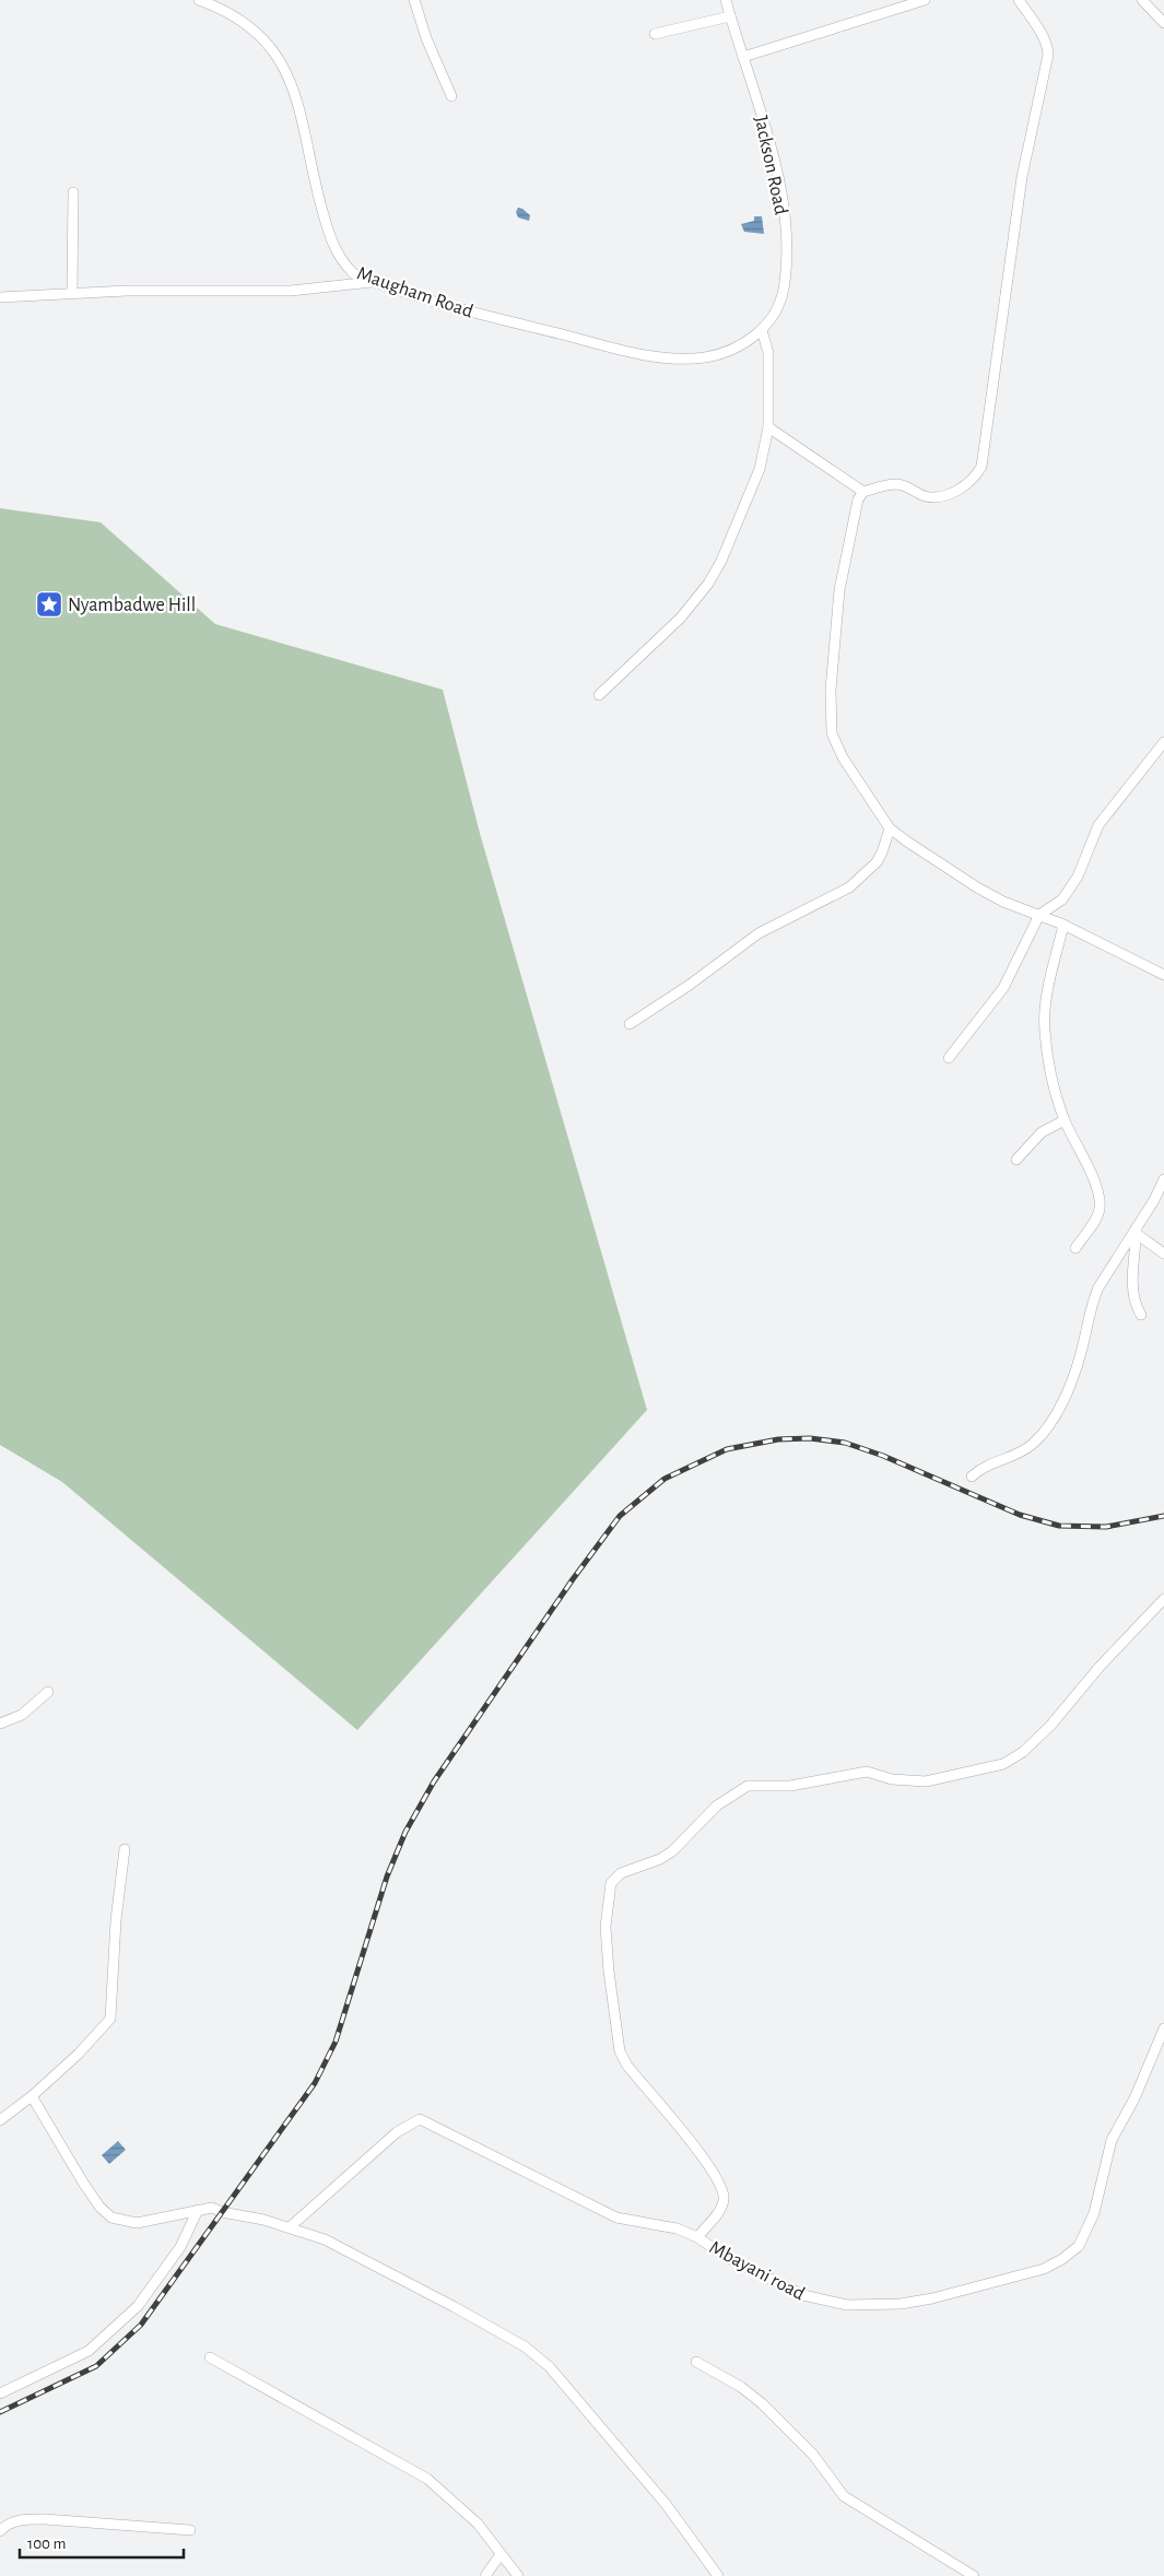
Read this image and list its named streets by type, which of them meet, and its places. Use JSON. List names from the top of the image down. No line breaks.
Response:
{"streets":{"street":["Jackson Road","Maugham Road","Mbayani road"]},"crossings":[["Jackson Road","Maugham Road"]],"places":{"place":["Nyambadwe Hill"]},"scale_bar":"100 m"}
